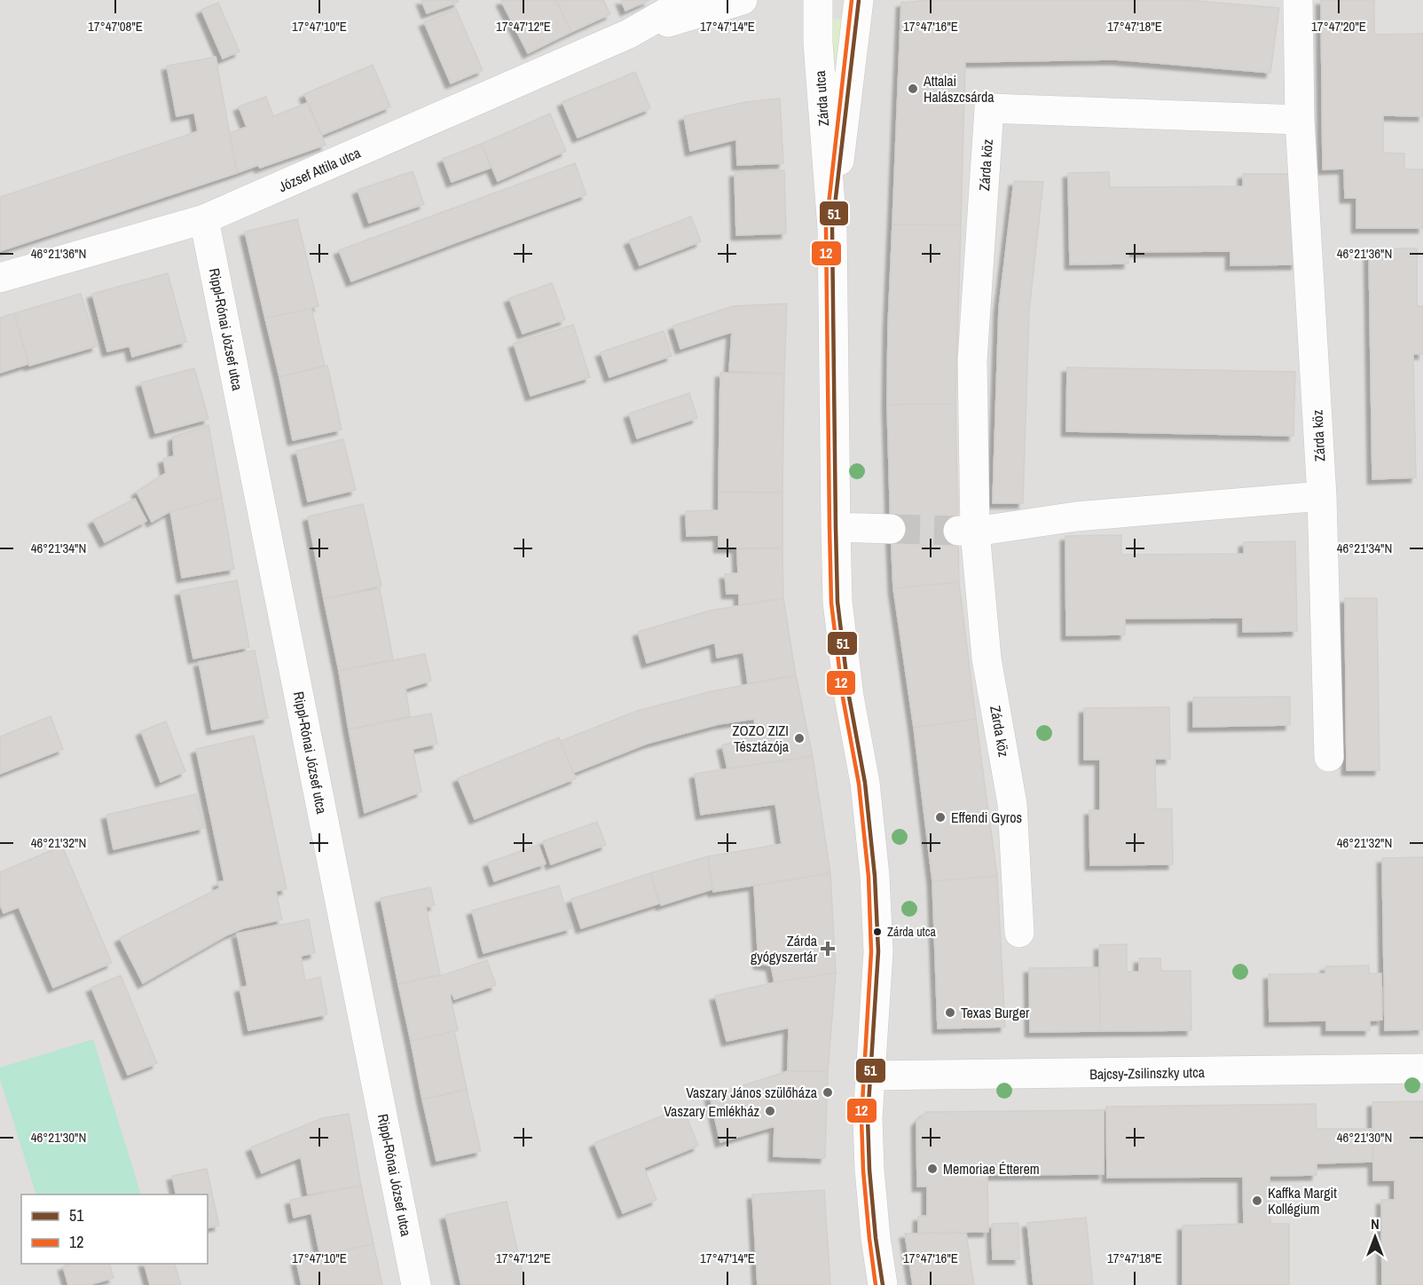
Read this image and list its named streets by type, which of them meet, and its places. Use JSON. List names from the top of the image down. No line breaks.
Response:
{"streets":{"street":["Zárda utca","Zárda köz","József Attila utca","Rippl-Rónai József utca","Bajcsy-Zsilinszky utca"]},"crossings":[["Zárda utca","Bajcsy-Zsilinszky utca"],["József Attila utca","Rippl-Rónai József utca"]],"places":{"other":["Attalai Halászcsárda","ZOZO ZIZI Tésztázója","Effendi Gyros","Zárda utca","Texas Burger","Vaszary János szülőháza","Vaszary Emlékház","Memoriae Étterem","Kaffka Margit Kollégium"],"health":["Zárda gyógyszertár"]},"lines":["transit line 51","transit line 12"],"legend":["51","12"],"north":"top","coordinates":["17°47'08\"E","17°47'10\"E","17°47'12\"E","17°47'14\"E","17°47'16\"E","17°47'18\"E","17°47'20\"E","46°21'36\"N","46°21'34\"N","46°21'32\"N","46°21'30\"N"]}
